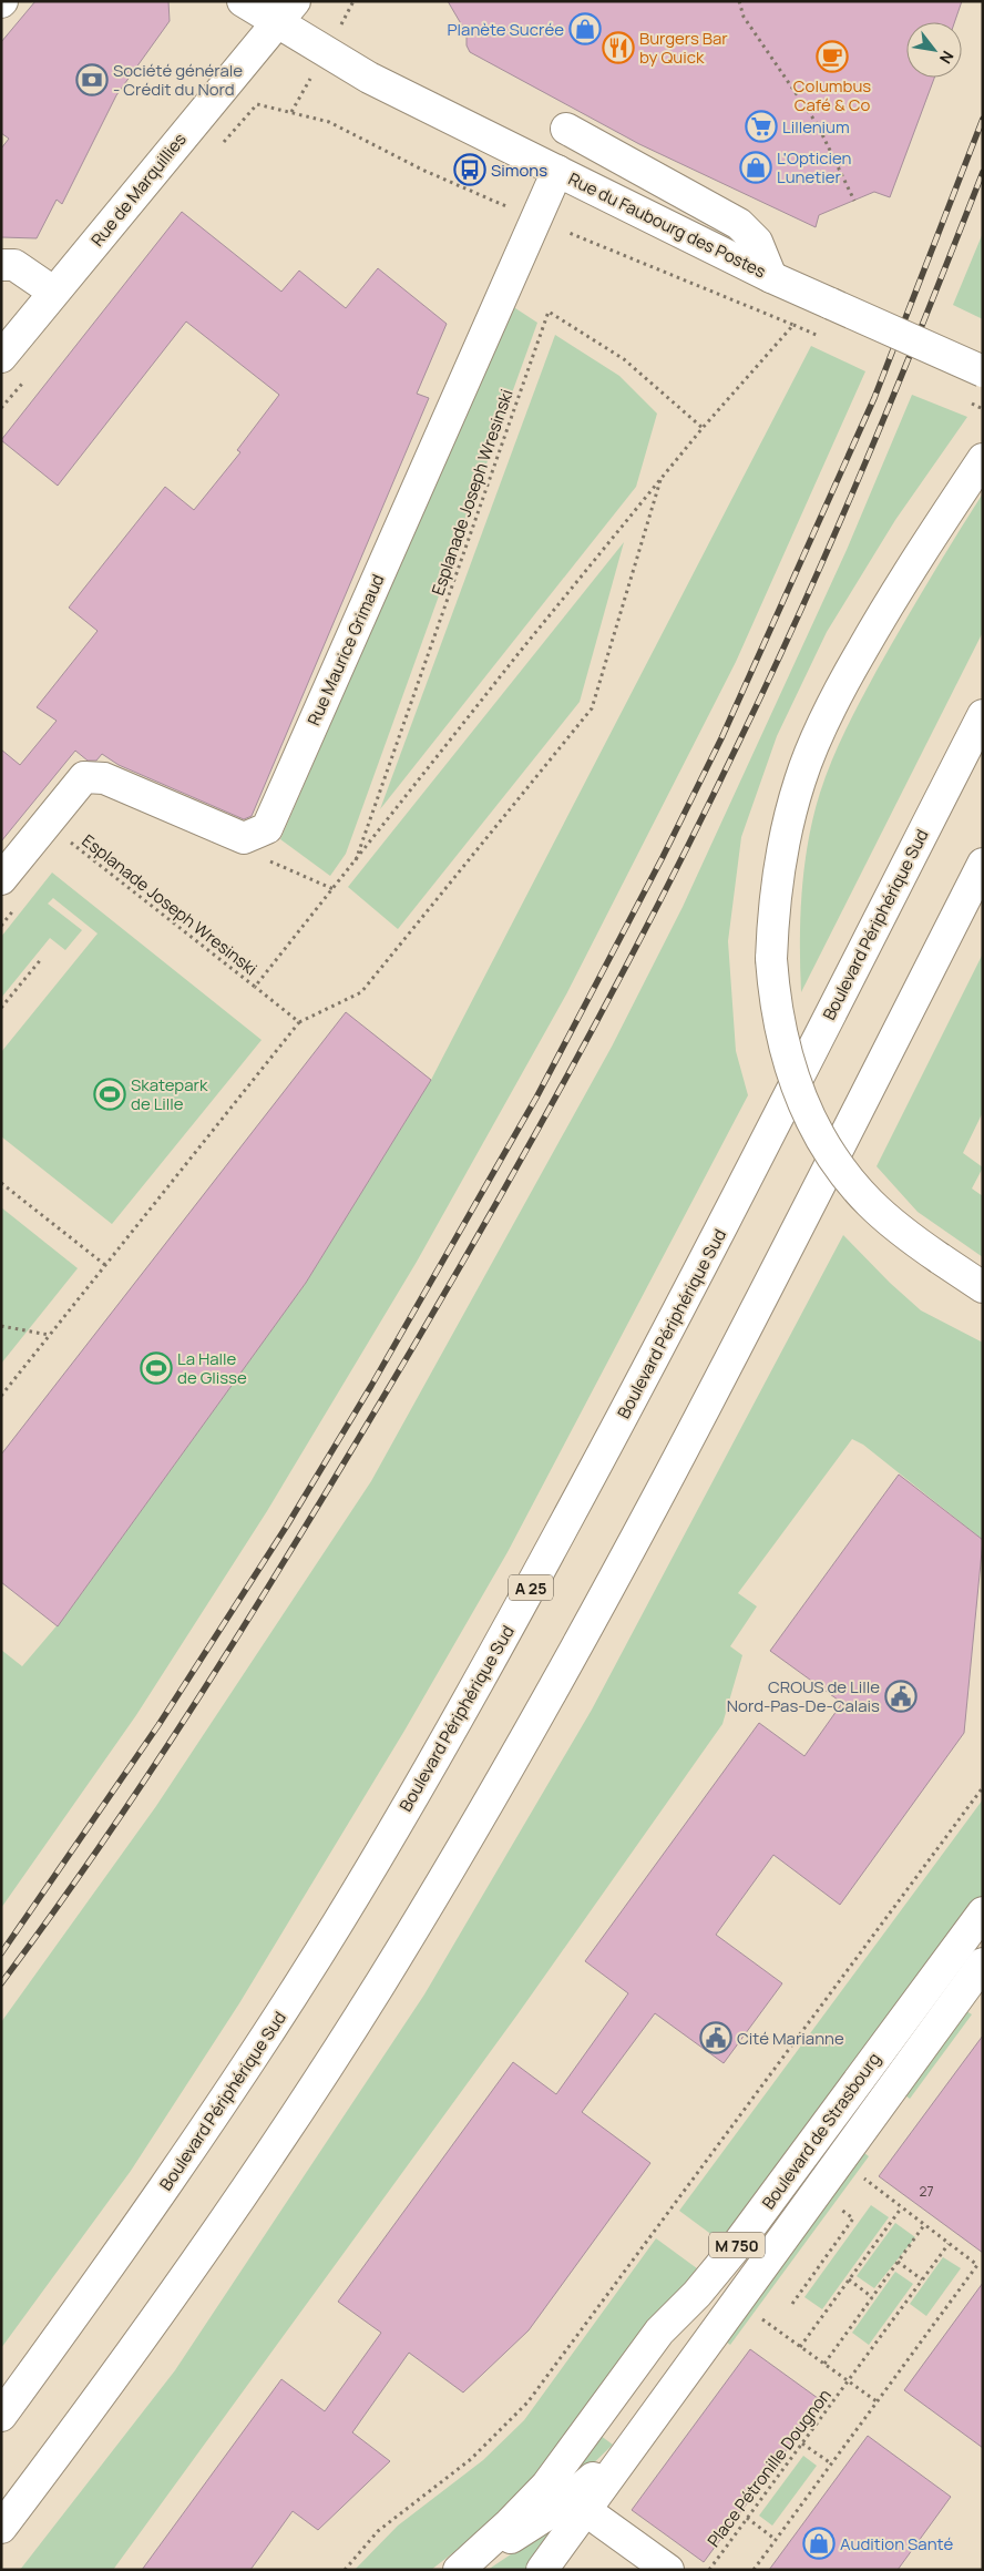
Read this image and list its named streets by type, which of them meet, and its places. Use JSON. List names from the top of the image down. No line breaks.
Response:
{"streets":{"main road":["Rue de Marquillies","Rue du Faubourg des Postes","Rue Maurice Grimaud","Boulevard Périphérique Sud","A 25","Boulevard de Strasbourg","M 750"],"path":["Esplanade Joseph Wresinski","Place Pétronille Dougnon"]},"crossings":[["Rue de Marquillies","Rue du Faubourg des Postes"],["Rue du Faubourg des Postes","Rue Maurice Grimaud"]],"places":{"shop":["Planète Sucrée","L'Opticien Lunetier","Audition Santé"],"restaurant":["Burgers Bar by Quick"],"cafe":["Columbus Café & Co"],"bank":["Société générale - Crédit du Nord"],"supermarket":["Lillenium"],"bus stop":["Simons"],"sports":["Skatepark de Lille","La Halle de Glisse"],"public building":["CROUS de Lille Nord-Pas-De-Calais","Cité Marianne"]},"house_numbers":["27"],"north":"bottom right"}
